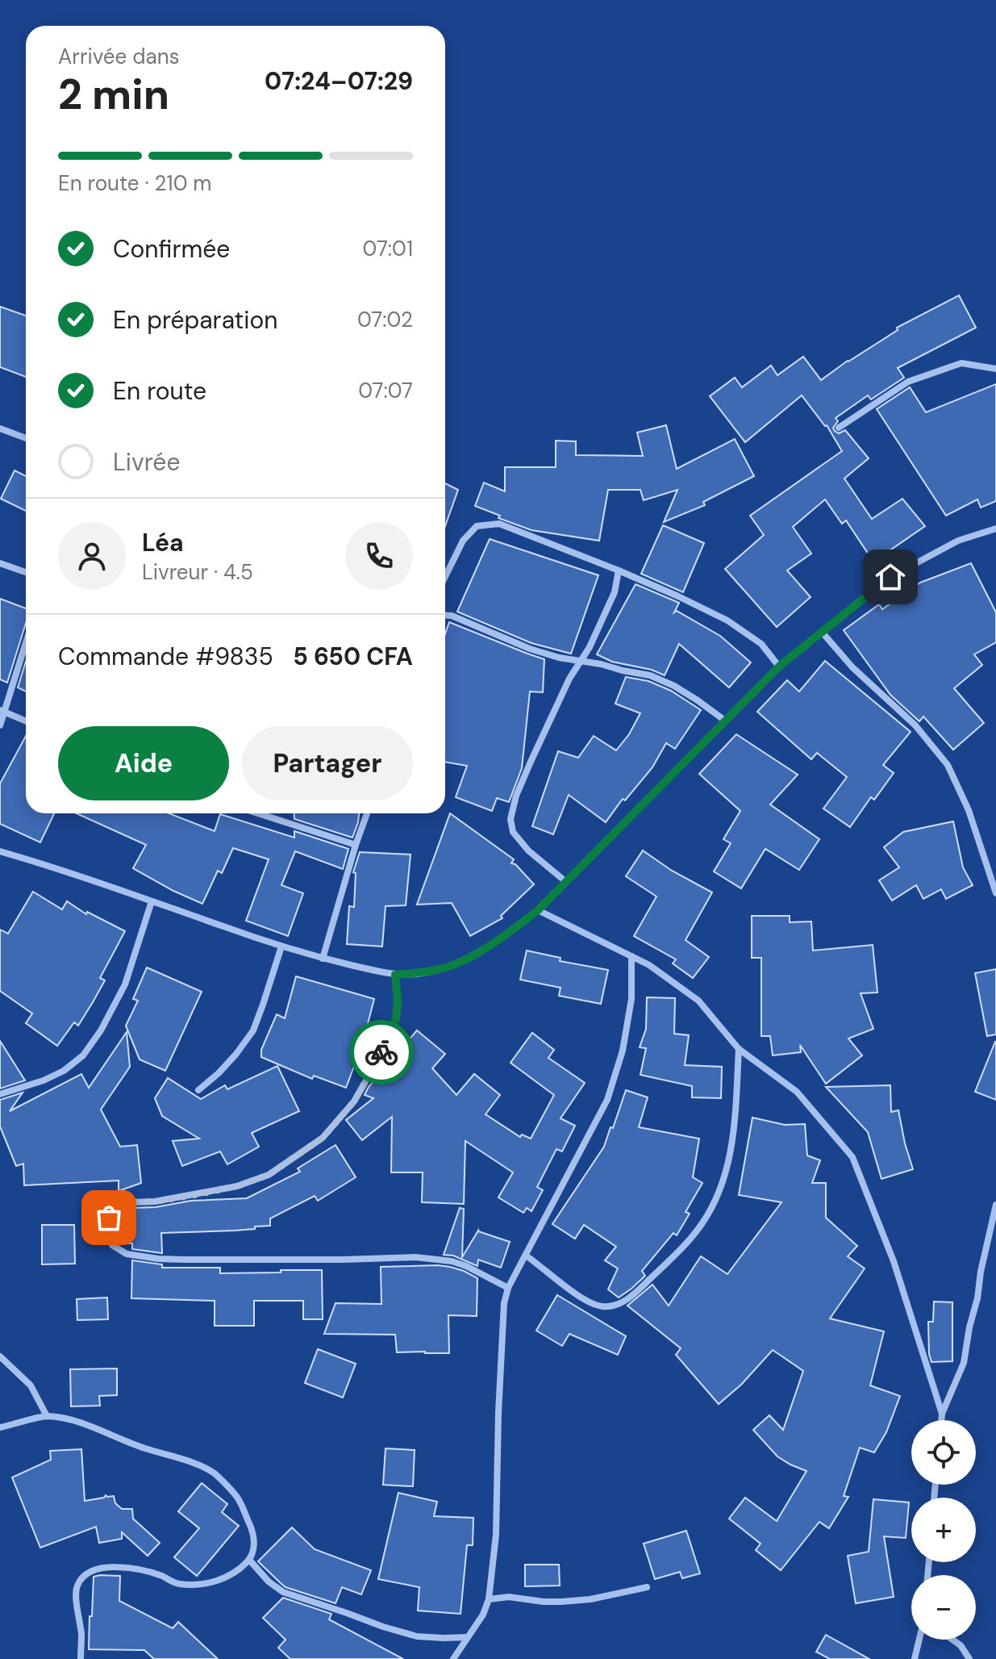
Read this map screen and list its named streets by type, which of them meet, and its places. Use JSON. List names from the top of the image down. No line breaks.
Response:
{"page":{"heading":["2 min","Arrivée dans","07:24–07:29"],"panel":["Léa","Livreur · 4.5","Commande #9835","5 650 CFA"],"bar":"En route · 210 m","list":[["Confirmée","07:01"],["En préparation","07:02"],["En route","07:07"],"Livrée"],"buttons":["Aide","Partager"],"map_buttons":["+","−"]}}
